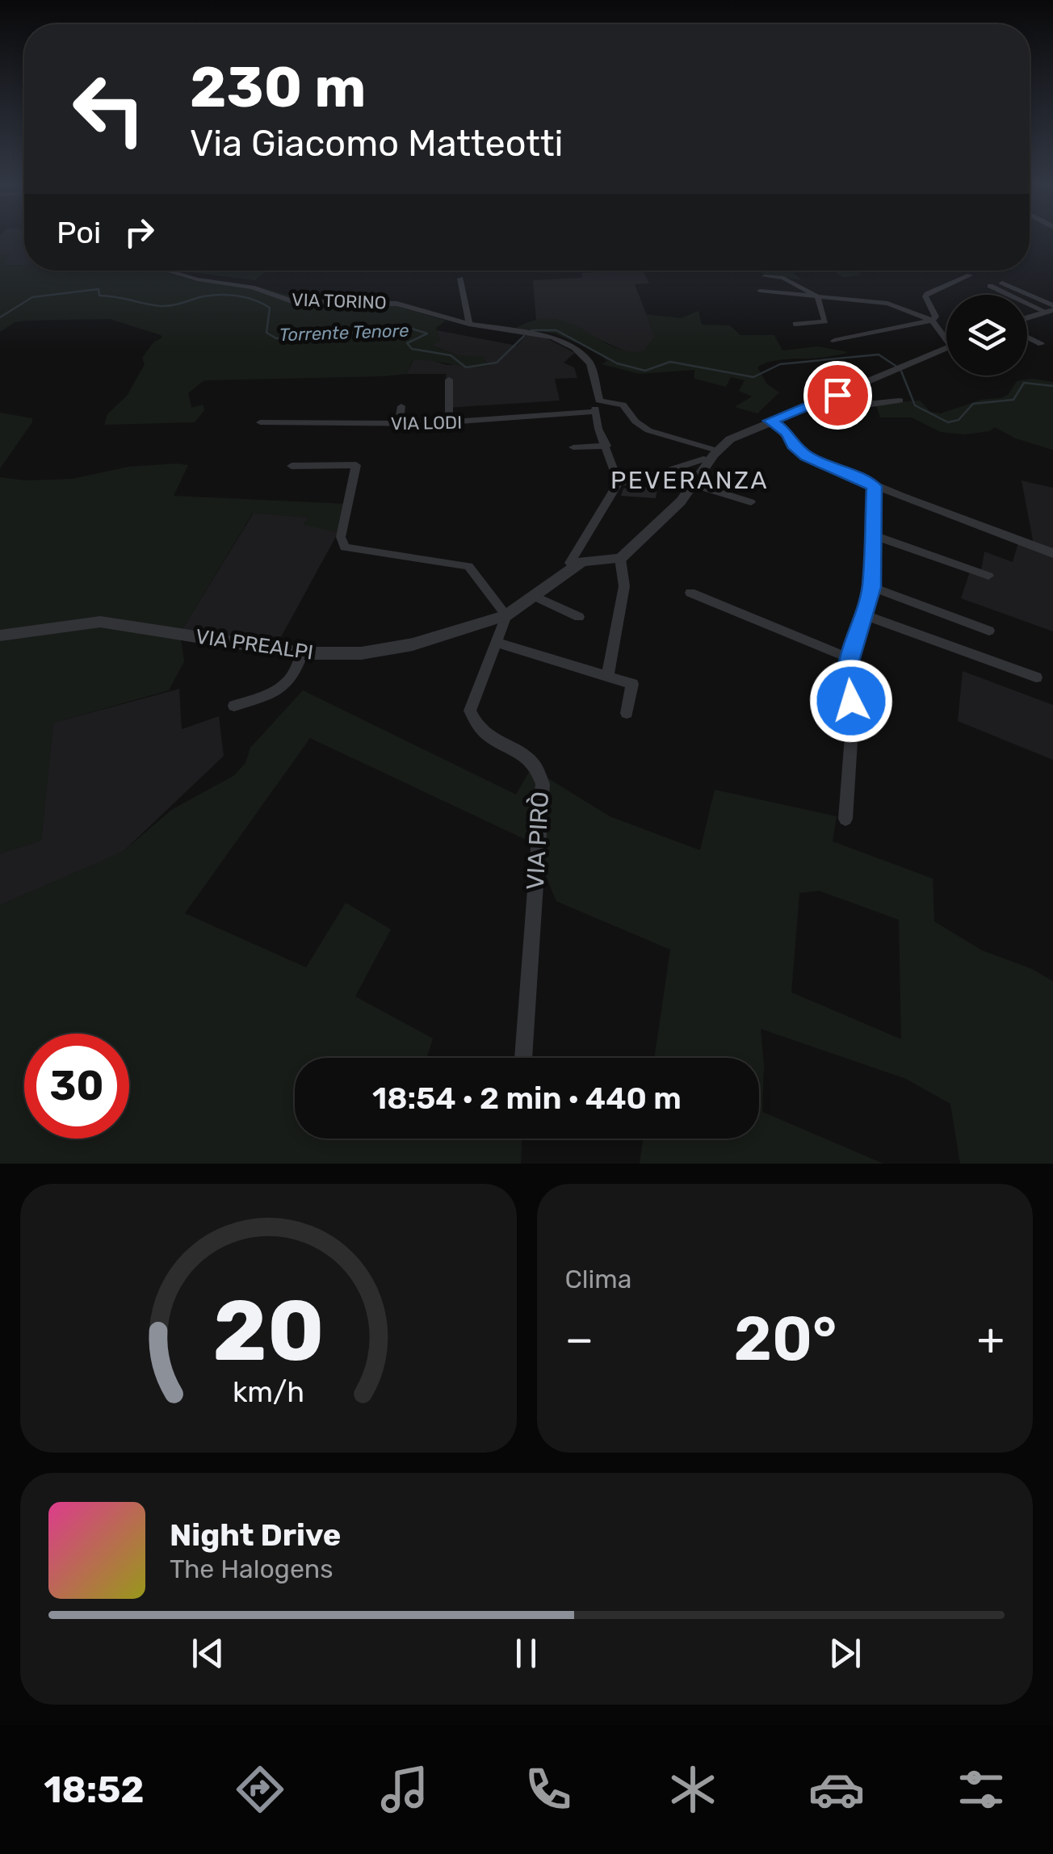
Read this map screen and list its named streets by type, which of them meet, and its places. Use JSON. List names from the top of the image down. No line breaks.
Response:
{"streets":{"street":["VIA TORINO","VIA LODI","VIA PREALPI","VIA PIRÒ"]},"crossings":[["VIA PREALPI","VIA PIRÒ"]],"districts":["PEVERANZA"],"water":["Torrente Tenore"],"page":{"turn":["230 m","Via Giacomo Matteotti"],"then":"Poi","limit":"30","trip":"18:54 · 2 min · 440 m","tile":"Clima","heat":["−","20°","+"],"song":["Night Drive","The Halogens"],"tabs":"18:52","gauge":["20","km/h"]}}
